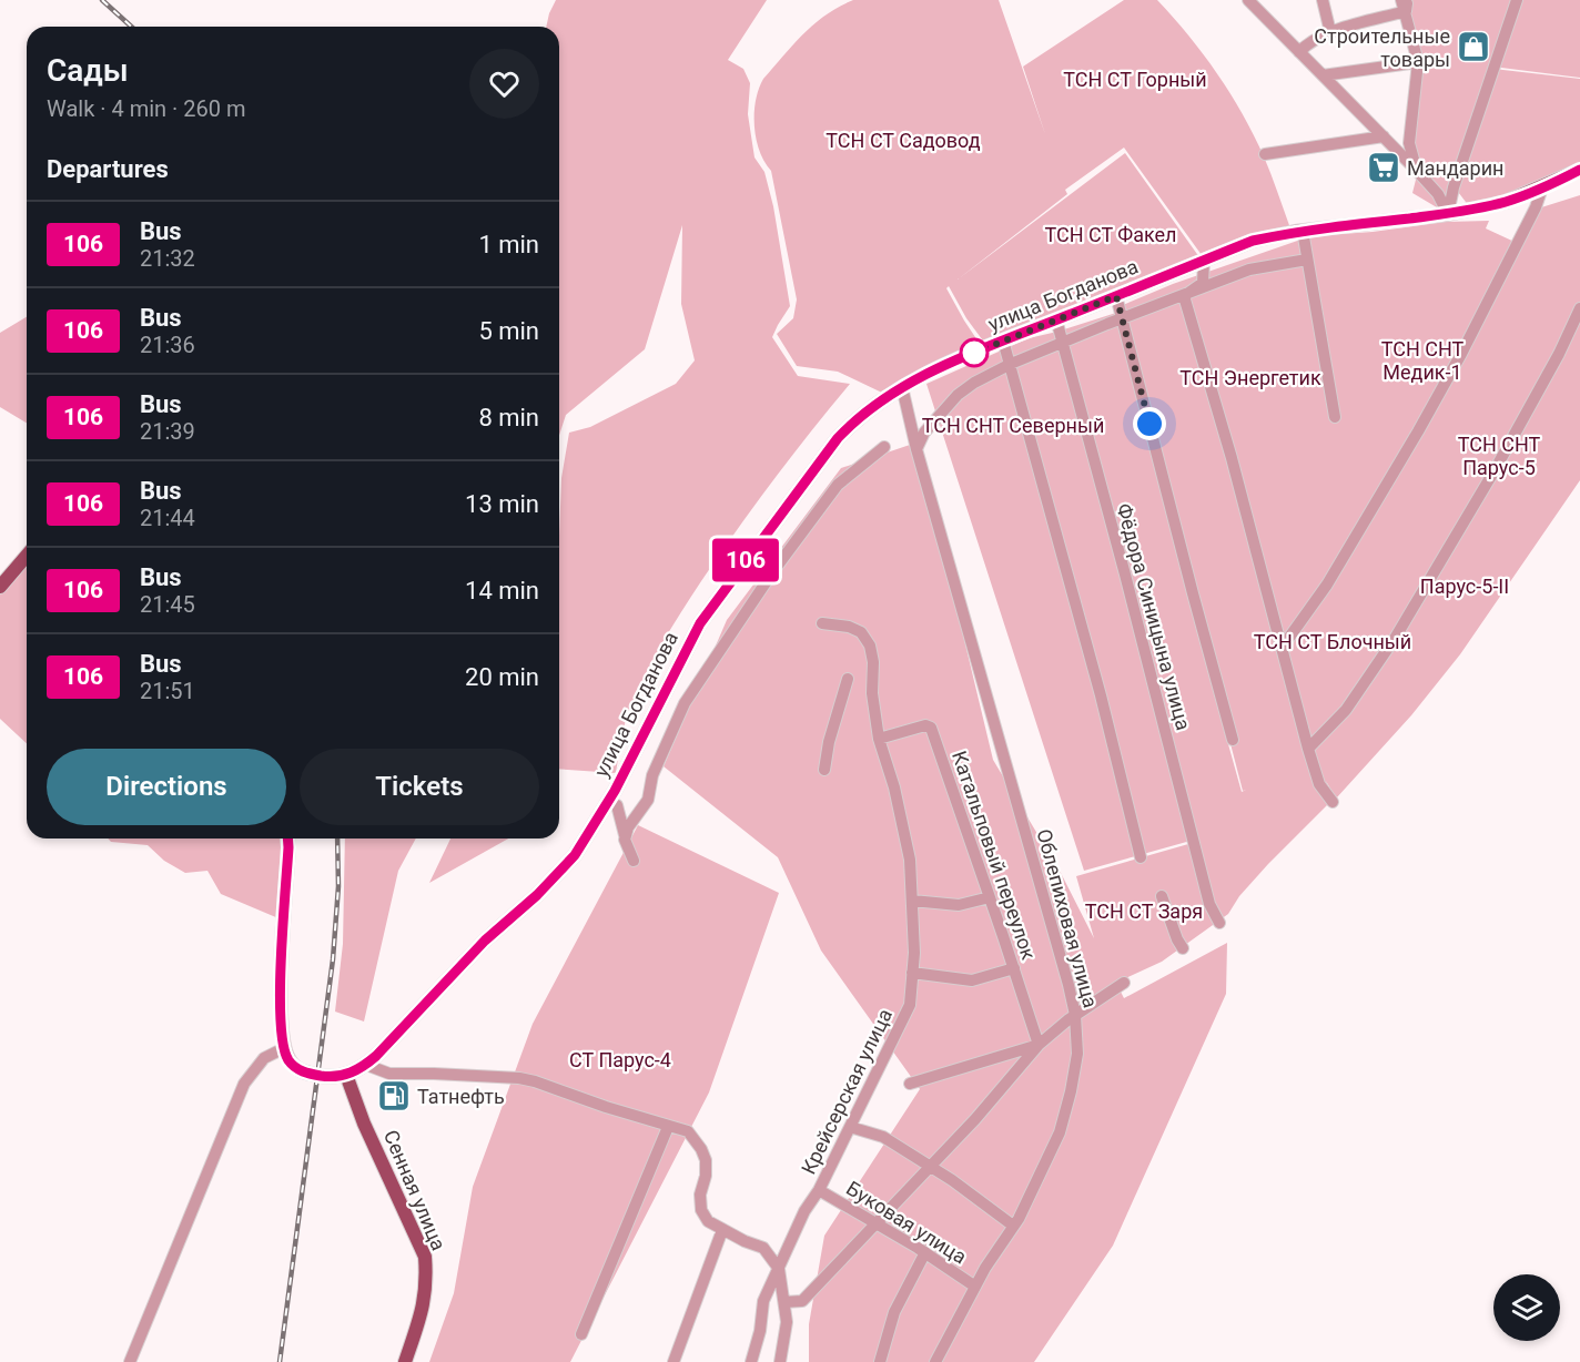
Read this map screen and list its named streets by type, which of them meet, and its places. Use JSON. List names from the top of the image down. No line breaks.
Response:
{"streets":{"main road":["улица Богданова","Сенная улица"],"street":["Фёдора Синицына улица","Катальповый переулок","Облепиховая улица","Крейсерская улица","Буковая улица"]},"crossings":[["улица Богданова","Фёдора Синицына улица"],["улица Богданова","Облепиховая улица"],["улица Богданова","Сенная улица"],["Катальповый переулок","Крейсерская улица"],["Облепиховая улица","Буковая улица"],["Крейсерская улица","Буковая улица"]],"parks":["ТСН СТ Горный","ТСН СТ Садовод","ТСН СТ Факел","ТСН СНТ Медик-1","ТСН Энергетик","ТСН СНТ Северный","ТСН СНТ Парус-5","Парус-5-II","ТСН СТ Блочный","ТСН СТ Заря","СТ Парус-4"],"places":{"shop":["Строительные товары"],"supermarket":["Мандарин"],"fuel station":["Татнефть"]},"lines":["bus line 106"],"page":{"on_map":"106","heading":[["Сады","Walk · 4 min · 260 m"],"Departures"],"list":[{"mark":"106","name":"Bus","note":"21:32","value":"1 min"},{"mark":"106","name":"Bus","note":"21:36","value":"5 min"},{"mark":"106","name":"Bus","note":"21:39","value":"8 min"},{"mark":"106","name":"Bus","note":"21:44","value":"13 min"},{"mark":"106","name":"Bus","note":"21:45","value":"14 min"},{"mark":"106","name":"Bus","note":"21:51","value":"20 min"}],"buttons":["Directions","Tickets"]}}
